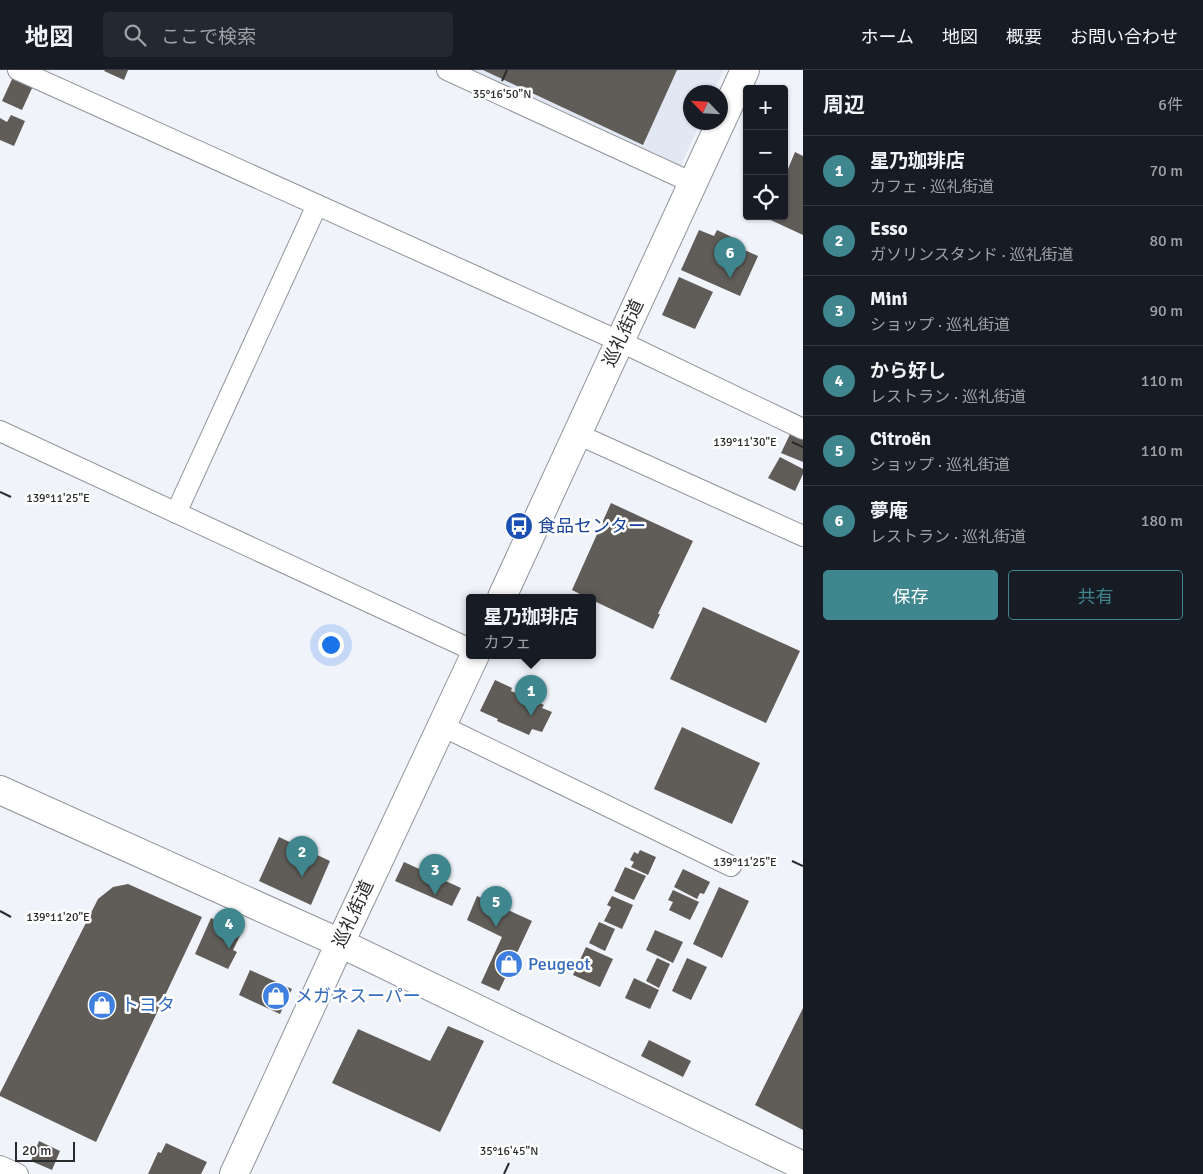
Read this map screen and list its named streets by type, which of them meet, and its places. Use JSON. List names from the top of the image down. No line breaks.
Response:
{"streets":{"street":["巡礼街道"]},"places":{"bus stop":["食品センター"],"shop":["Peugeot","メガネスーパー","トヨタ"]},"scale_bar":"20 m","north":"top left","page":{"header":"地図","search":"ここで検索","nav":["ホーム","地図","概要","お問い合わせ"],"heading":["周辺","6件"],"map_buttons":["+","−"],"list":[{"mark":"1","name":"星乃珈琲店","note":"カフェ · 巡礼街道","value":"70 m"},{"mark":"2","name":"Esso","note":"ガソリンスタンド · 巡礼街道","value":"80 m"},{"mark":"3","name":"Mini","note":"ショップ · 巡礼街道","value":"90 m"},{"mark":"4","name":"から好し","note":"レストラン · 巡礼街道","value":"110 m"},{"mark":"5","name":"Citroën","note":"ショップ · 巡礼街道","value":"110 m"},{"mark":"6","name":"夢庵","note":"レストラン · 巡礼街道","value":"180 m"}],"pins":["6","1","2","3","5","4"],"buttons":["保存","共有"],"popup":["星乃珈琲店","カフェ"],"scale":"20 m"},"coordinates":["35°16'50\"N","139°11'30\"E","139°11'25\"E","139°11'20\"E","35°16'45\"N"]}
